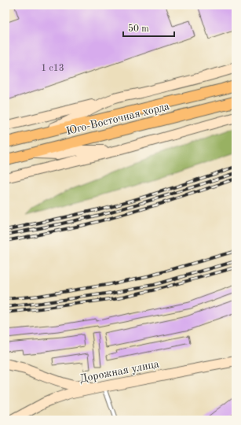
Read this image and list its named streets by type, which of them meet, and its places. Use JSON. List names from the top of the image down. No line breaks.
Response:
{"streets":{"main road":["Юго-Восточная хорда"],"street":["Дорожная улица"]},"house_numbers":["1 с13"],"scale_bar":"50 m"}
